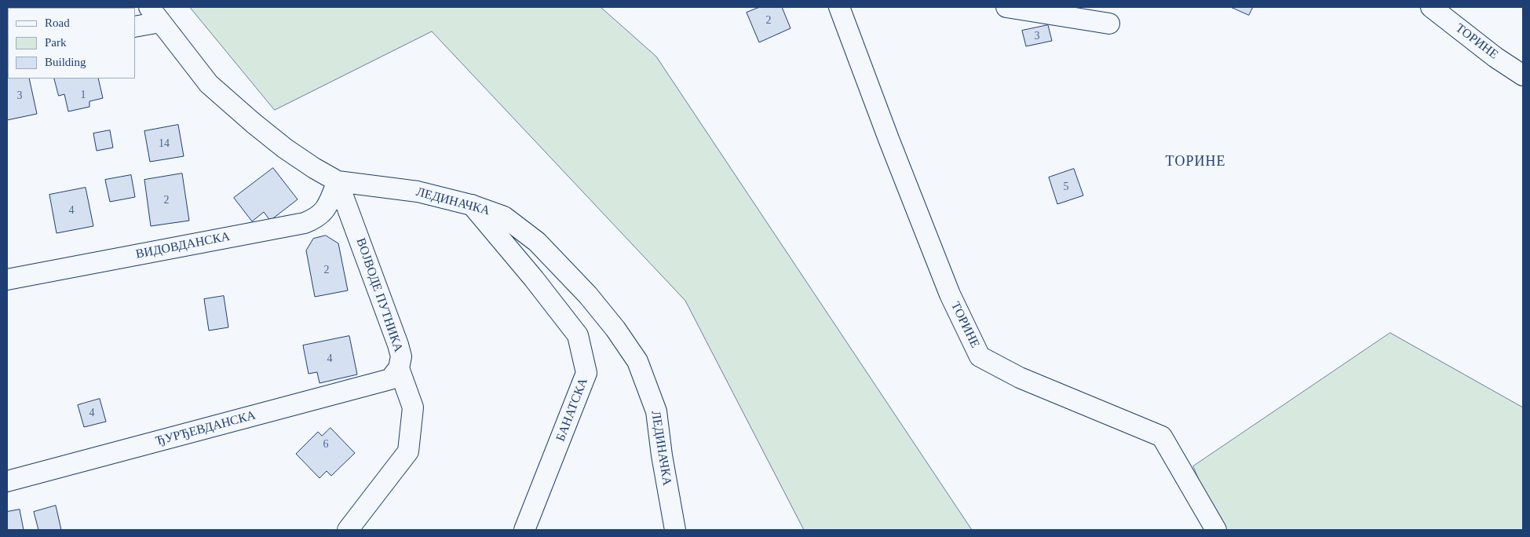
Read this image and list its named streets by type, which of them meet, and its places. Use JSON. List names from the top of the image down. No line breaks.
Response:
{"streets":{"street":["ТОРИНЕ","ЛЕДИНАЧКА","ВИДОВДАНСКА","ВОЈВОДЕ ПУТНИКА","БАНАТСКА","ЂУРЂЕВДАНСКА"]},"crossings":[["ЛЕДИНАЧКА","ВИДОВДАНСКА"],["ЛЕДИНАЧКА","ВОЈВОДЕ ПУТНИКА"],["ЛЕДИНАЧКА","БАНАТСКА"],["ВИДОВДАНСКА","ВОЈВОДЕ ПУТНИКА"],["ВОЈВОДЕ ПУТНИКА","ЂУРЂЕВДАНСКА"]],"districts":["ТОРИНЕ"],"house_numbers":["2","3","1","3","14","5","2","4","2","4","4","6"],"legend":["Road","Park","Building"]}
